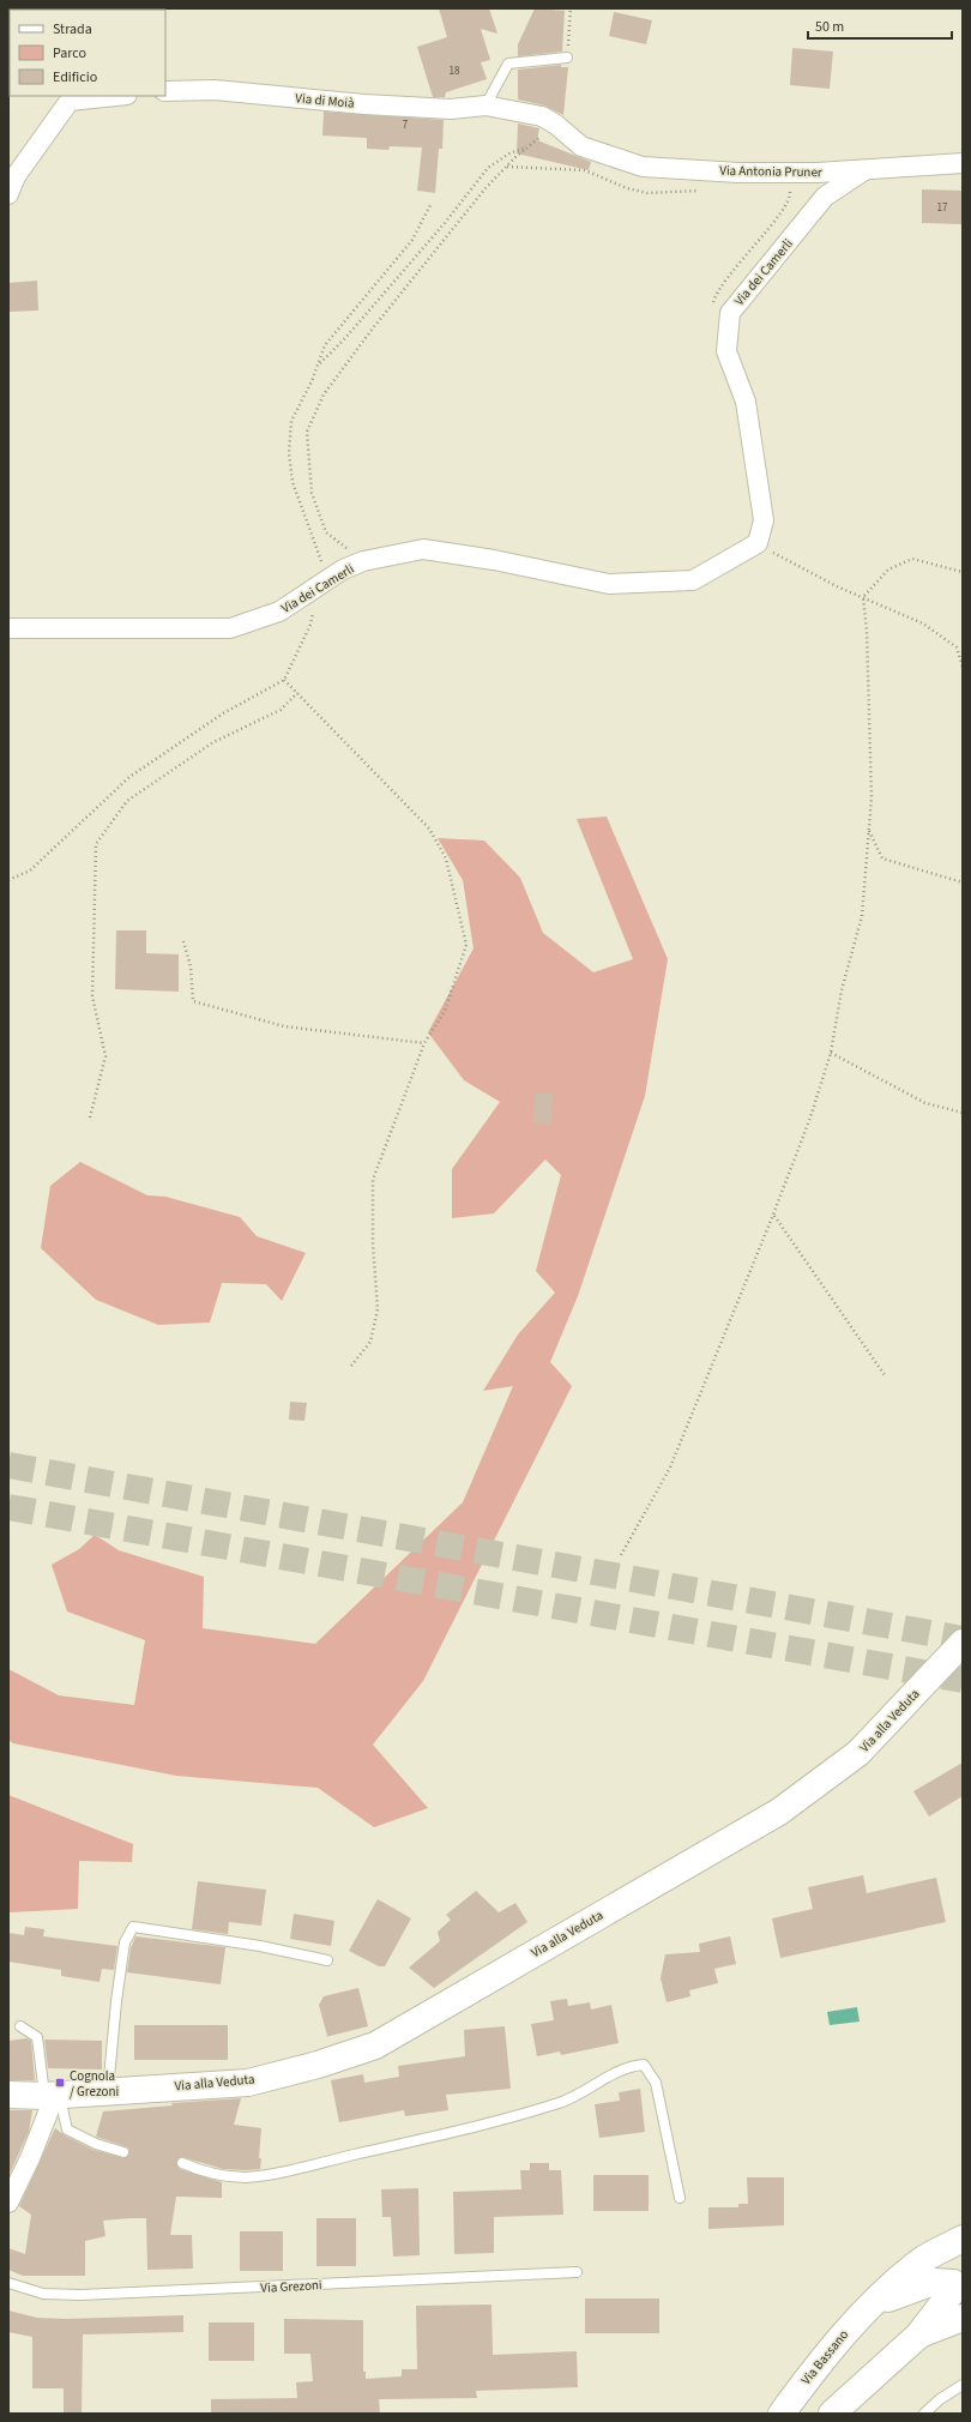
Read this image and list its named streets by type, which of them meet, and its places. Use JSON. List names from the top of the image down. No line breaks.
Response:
{"streets":{"street":["Via di Moià","Via Antonia Pruner","Via dei Camerli","Via alla Veduta","Via Bassano"],"lane":["Via Grezoni"]},"crossings":[["Via di Moià","Via Antonia Pruner"],["Via Antonia Pruner","Via dei Camerli"]],"places":{"transit":["Cognola / Grezoni"]},"house_numbers":["18","7","17"],"legend":["Strada","Parco","Edificio"],"scale_bar":"50 m"}
